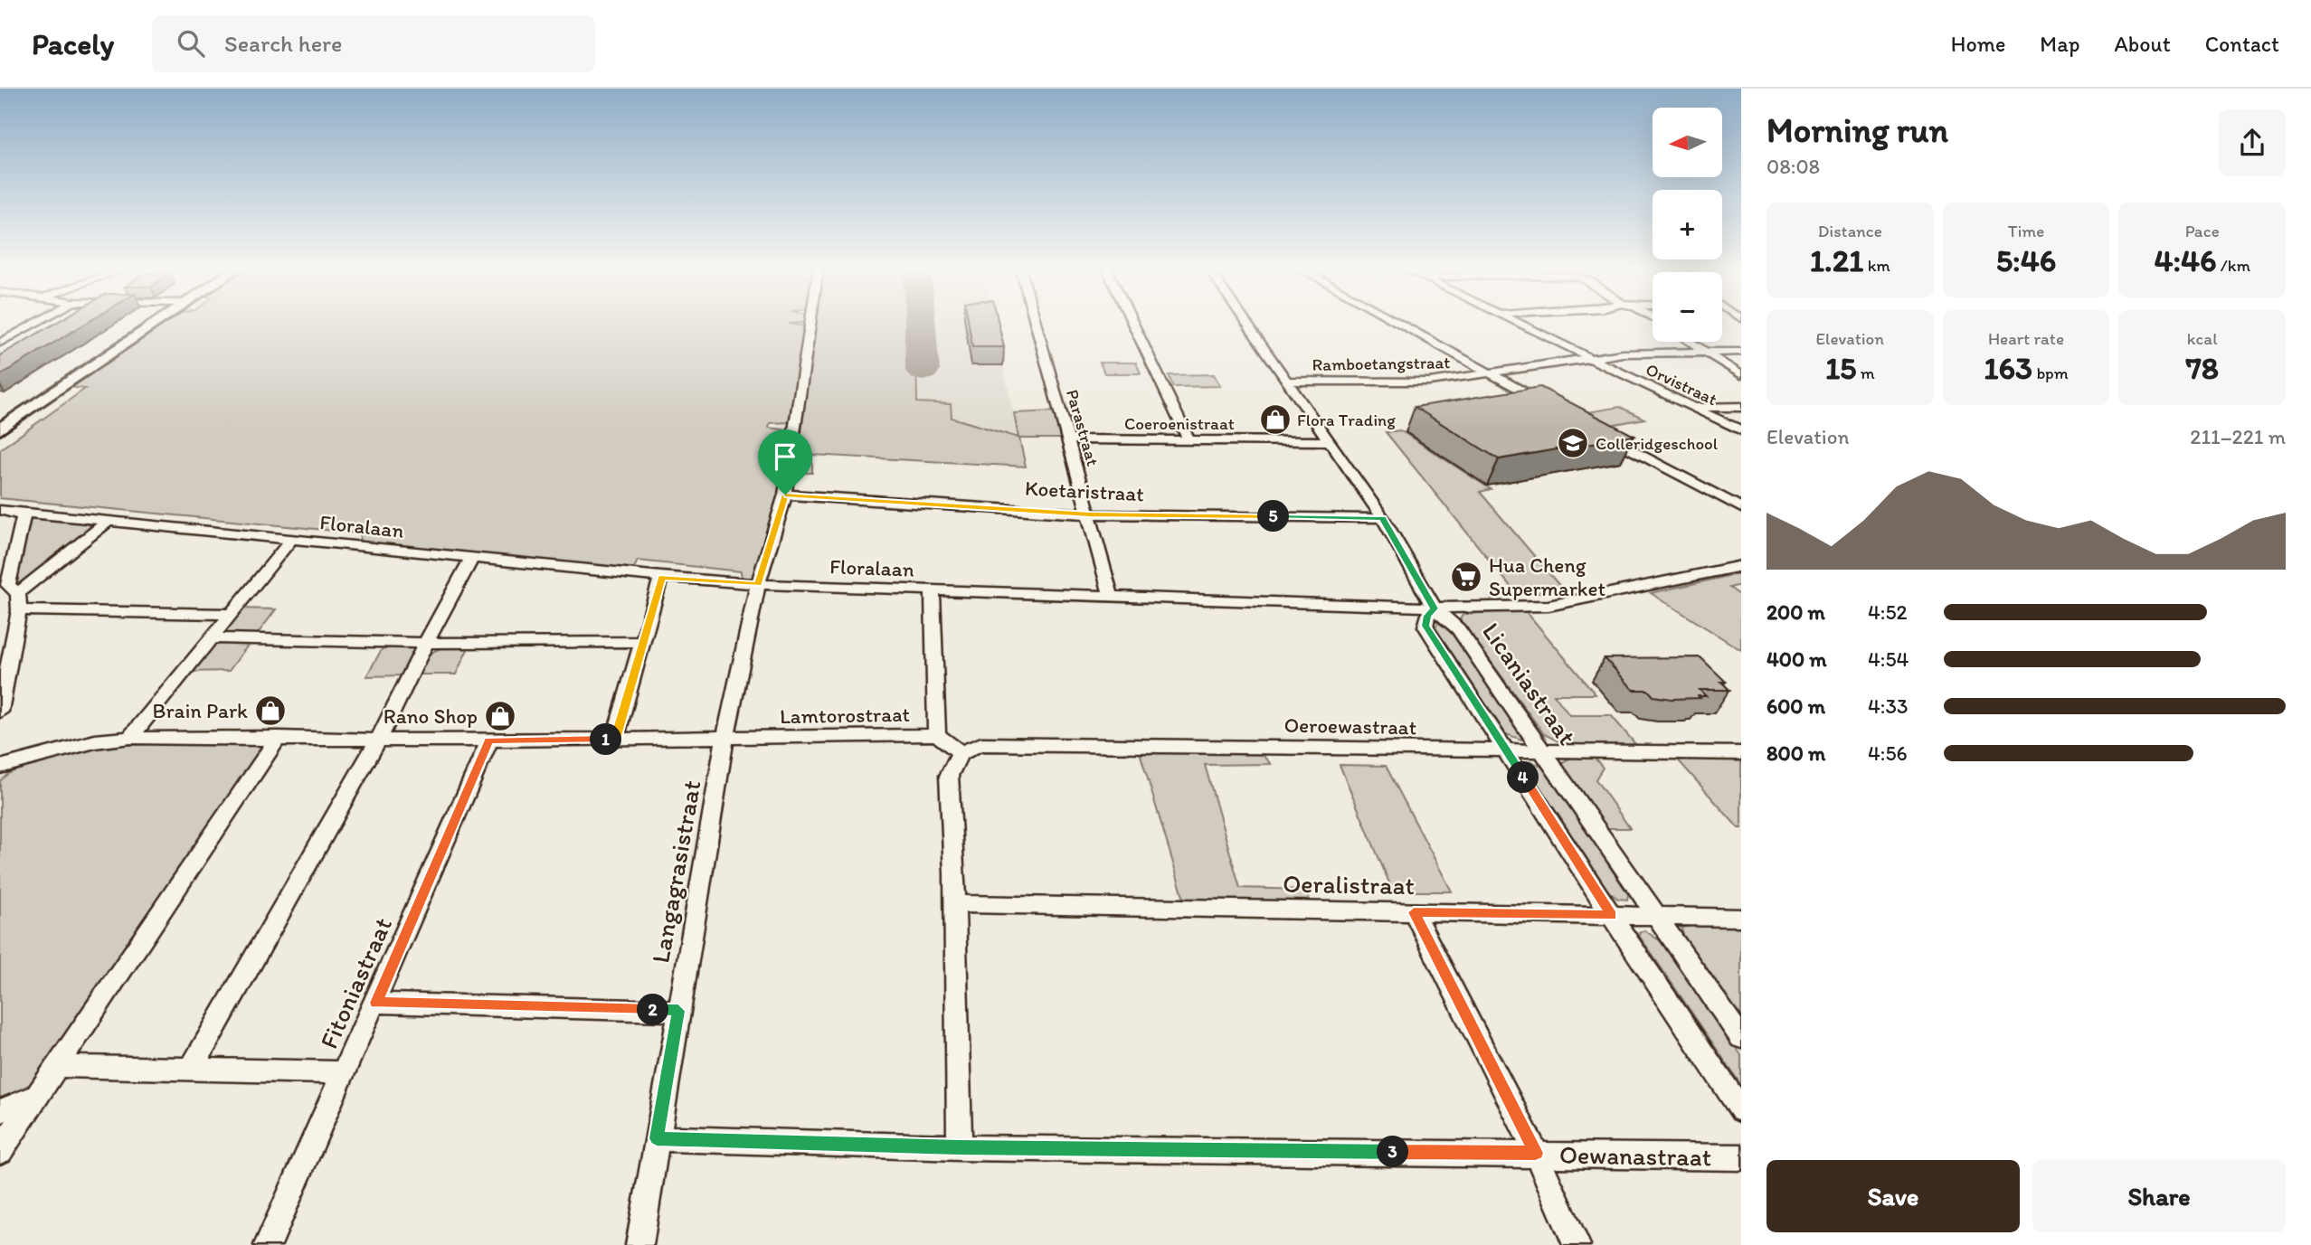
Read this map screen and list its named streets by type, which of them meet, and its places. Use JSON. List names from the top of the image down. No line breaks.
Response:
{"streets":{"street":["Ramboetangstraat","Orvistraat","Coeroenistraat","Parastraat","Koetaristraat","Floralaan","Licaniastraat","Lamtorostraat","Oeroewastraat","Langagrasistraat","Oeralistraat","Fitoniastraat","Oewanastraat"]},"crossings":[["Ramboetangstraat","Orvistraat"],["Ramboetangstraat","Licaniastraat"],["Coeroenistraat","Parastraat"],["Coeroenistraat","Licaniastraat"],["Parastraat","Koetaristraat"],["Parastraat","Floralaan"],["Koetaristraat","Licaniastraat"],["Koetaristraat","Langagrasistraat"],["Floralaan","Licaniastraat"],["Floralaan","Langagrasistraat"],["Licaniastraat","Oeroewastraat"],["Licaniastraat","Oeralistraat"],["Lamtorostraat","Oeroewastraat"],["Lamtorostraat","Langagrasistraat"],["Lamtorostraat","Fitoniastraat"],["Langagrasistraat","Oewanastraat"]],"places":{"shop":["Flora Trading","Brain Park","Rano Shop"],"school or university":["Colleridgeschool"],"supermarket":["Hua Cheng Supermarket"]},"north":"left","page":{"header":"Pacely","search":"Search here","nav":["Home","Map","About","Contact"],"heading":["Morning run","08:08"],"map_buttons":["+","−"],"stats":[["Distance","1.21 km"],["Time","5:46"],["Pace","4:46 /km"],["Elevation","15 m"],["Heart rate","163 bpm"],["kcal","78"]],"chart":["Elevation","211–221 m"],"pins":["5","1","4","2","3"],"list":[{"name":"200 m","note":"4:52"},{"name":"400 m","note":"4:54"},{"name":"600 m","note":"4:33"},{"name":"800 m","note":"4:56"}],"buttons":["Save","Share"]}}
